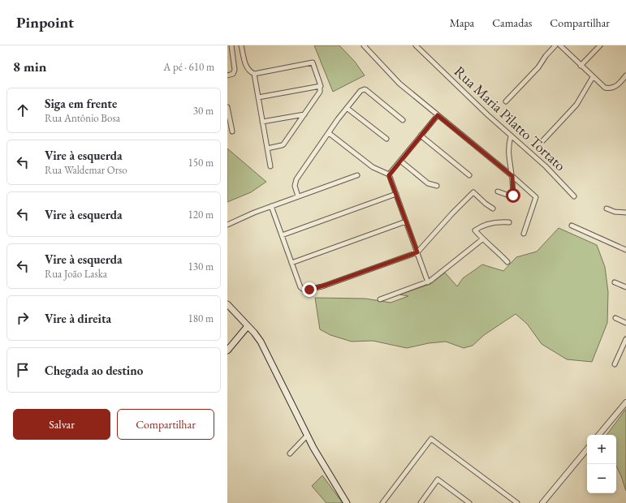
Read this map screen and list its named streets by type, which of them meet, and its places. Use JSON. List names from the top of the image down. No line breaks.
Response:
{"streets":{"street":["Rua Maria Pilatto Tortato"]},"page":{"header":"Pinpoint","nav":["Mapa","Camadas","Compartilhar"],"heading":["8 min","A pé · 610 m"],"list":[["Siga em frente","Rua Antônio Bosa","30 m"],["Vire à esquerda","Rua Waldemar Orso","150 m"],["Vire à esquerda","120 m"],["Vire à esquerda","Rua João Laska","130 m"],["Vire à direita","180 m"],"Chegada ao destino"],"buttons":["Salvar","Compartilhar"],"map_buttons":["+","−"]}}
